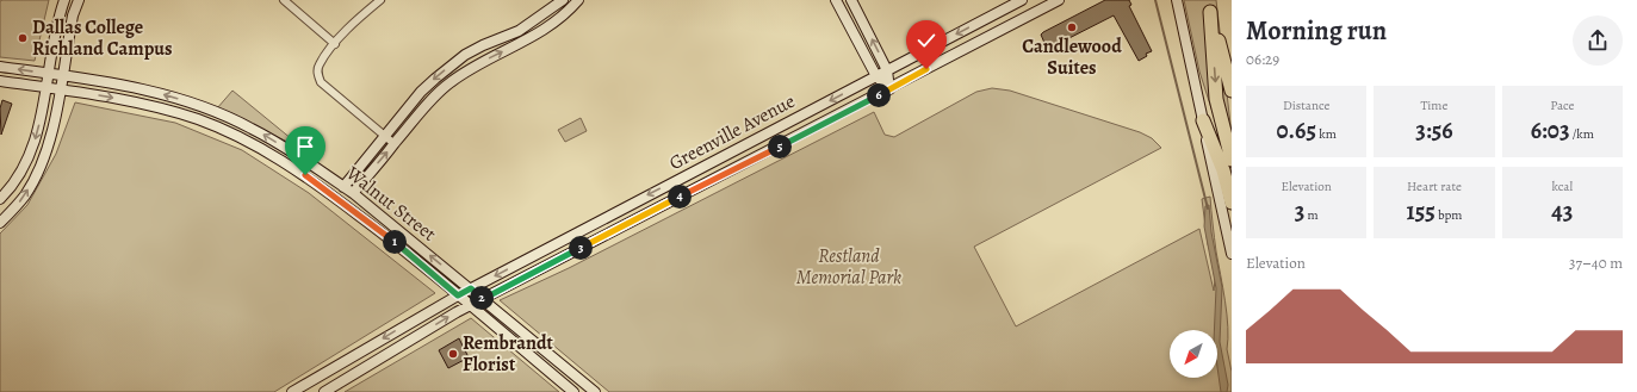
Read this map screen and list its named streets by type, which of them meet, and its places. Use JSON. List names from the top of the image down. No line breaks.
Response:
{"streets":{"main road":["Greenville Avenue","Walnut Street"]},"crossings":[["Greenville Avenue","Walnut Street"]],"parks":["Restland Memorial Park"],"places":["Candlewood Suites","Dallas College Richland Campus","Rembrandt Florist"],"north":"bottom left","page":{"heading":["Morning run","06:29"],"stats":[["Distance","0.65 km"],["Time","3:56"],["Pace","6:03 /km"],["Elevation","3 m"],["Heart rate","155 bpm"],["kcal","43"]],"pins":["6","5","4","1","3","2"],"chart":["Elevation","37–40 m"]}}
